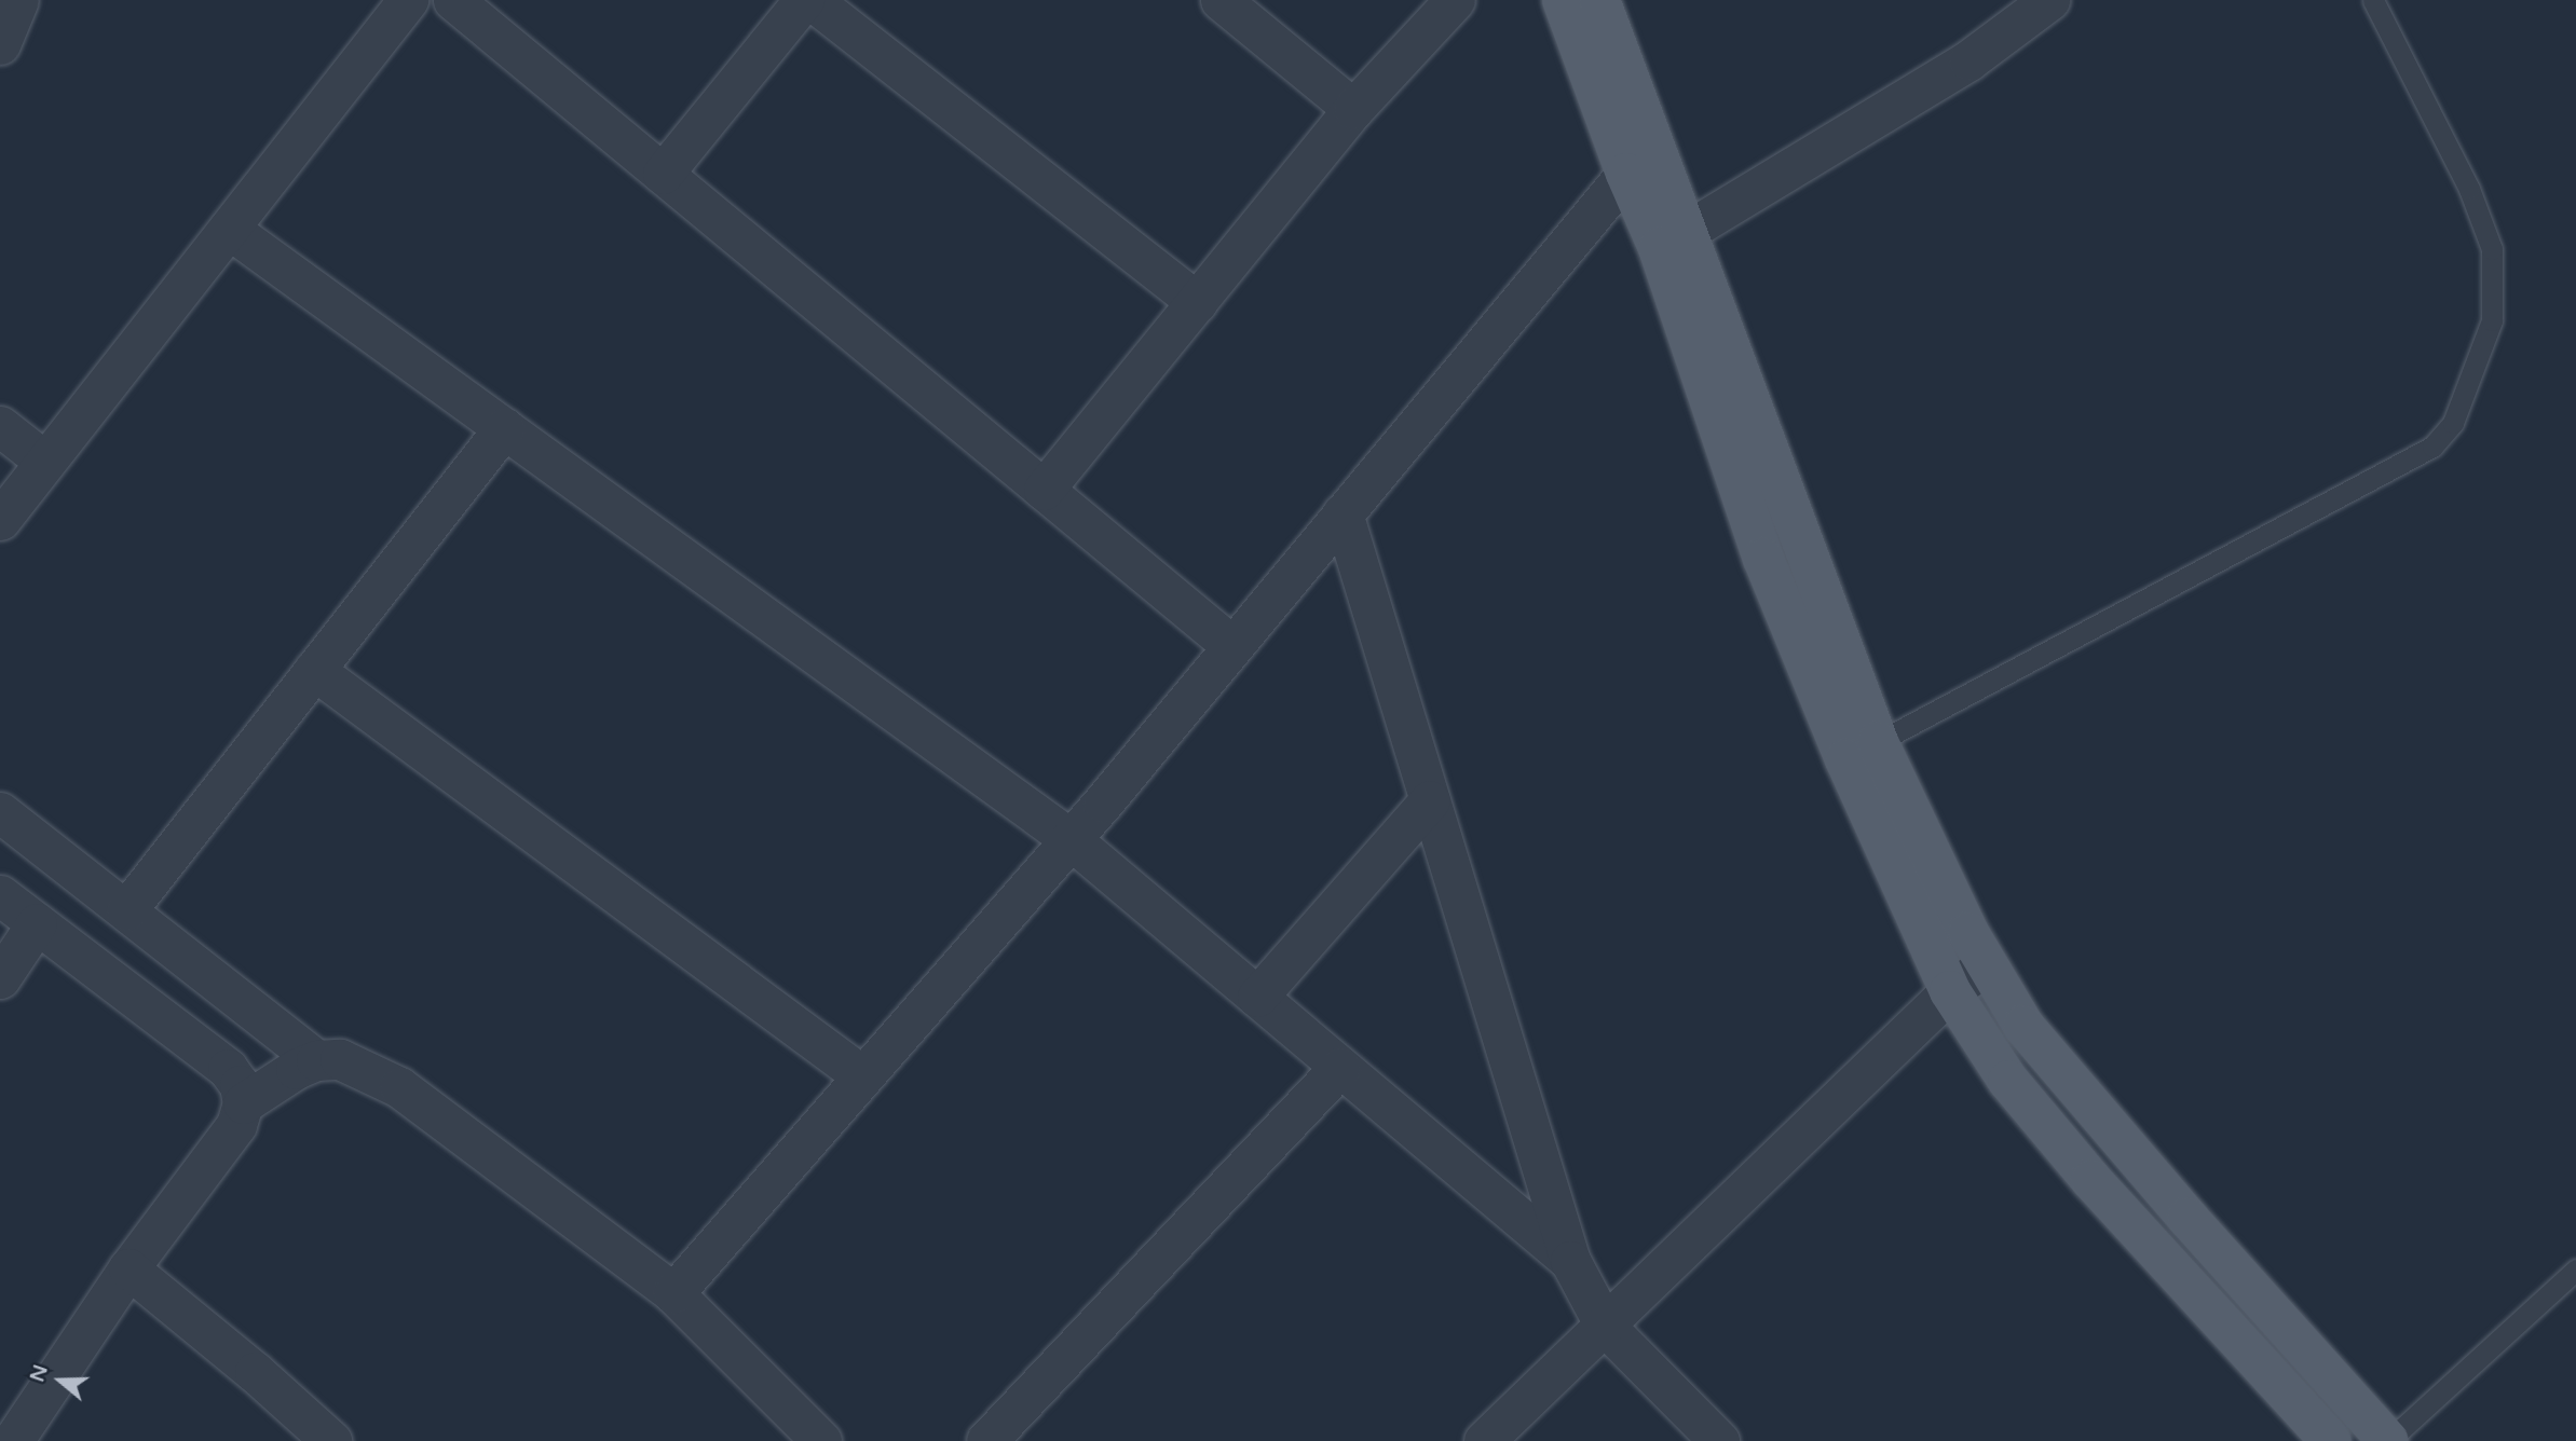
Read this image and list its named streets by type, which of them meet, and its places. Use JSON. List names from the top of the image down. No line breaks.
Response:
{"north":"left"}
